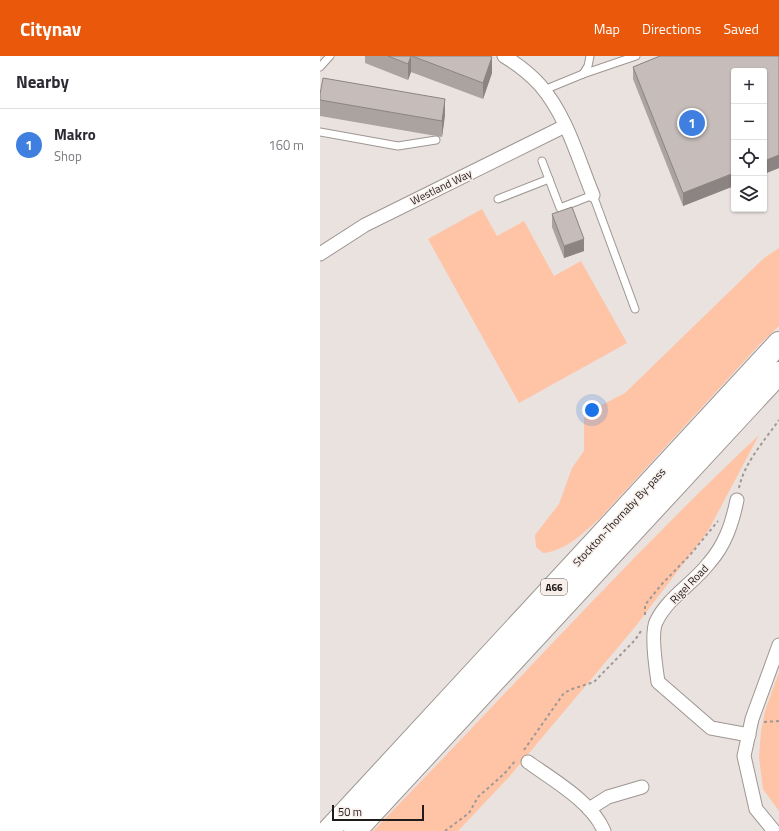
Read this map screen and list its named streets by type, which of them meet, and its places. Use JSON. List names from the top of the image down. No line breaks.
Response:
{"streets":{"highway":["Stockton-Thornaby By-pass","A66"],"street":["Westland Way","Rigel Road"]},"scale_bar":"50 m","page":{"header":"Citynav","nav":["Map","Directions","Saved"],"heading":"Nearby","map_buttons":["+","−"],"list":[{"mark":"1","name":"Makro","note":"Shop","value":"160 m"}],"pins":"1","scale":"50 m"}}
